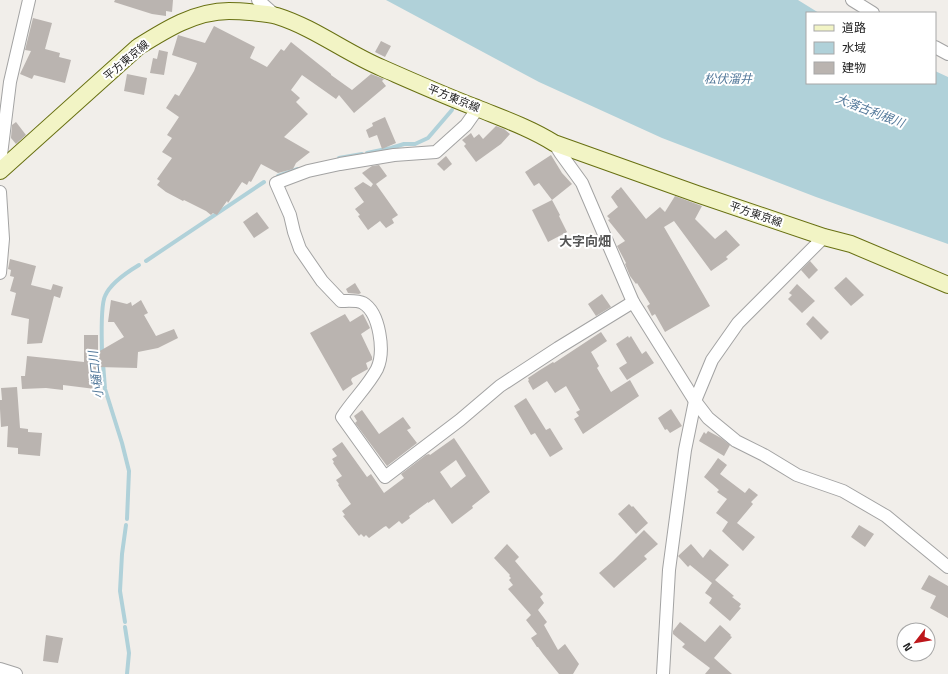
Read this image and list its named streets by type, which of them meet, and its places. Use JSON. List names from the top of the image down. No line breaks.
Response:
{"streets":{"main road":["平方東京線"]},"districts":["大字向畑"],"water":["松伏溜井","大落古利根川","小樋口川"],"legend":["道路","水域","建物"],"north":"bottom left"}
